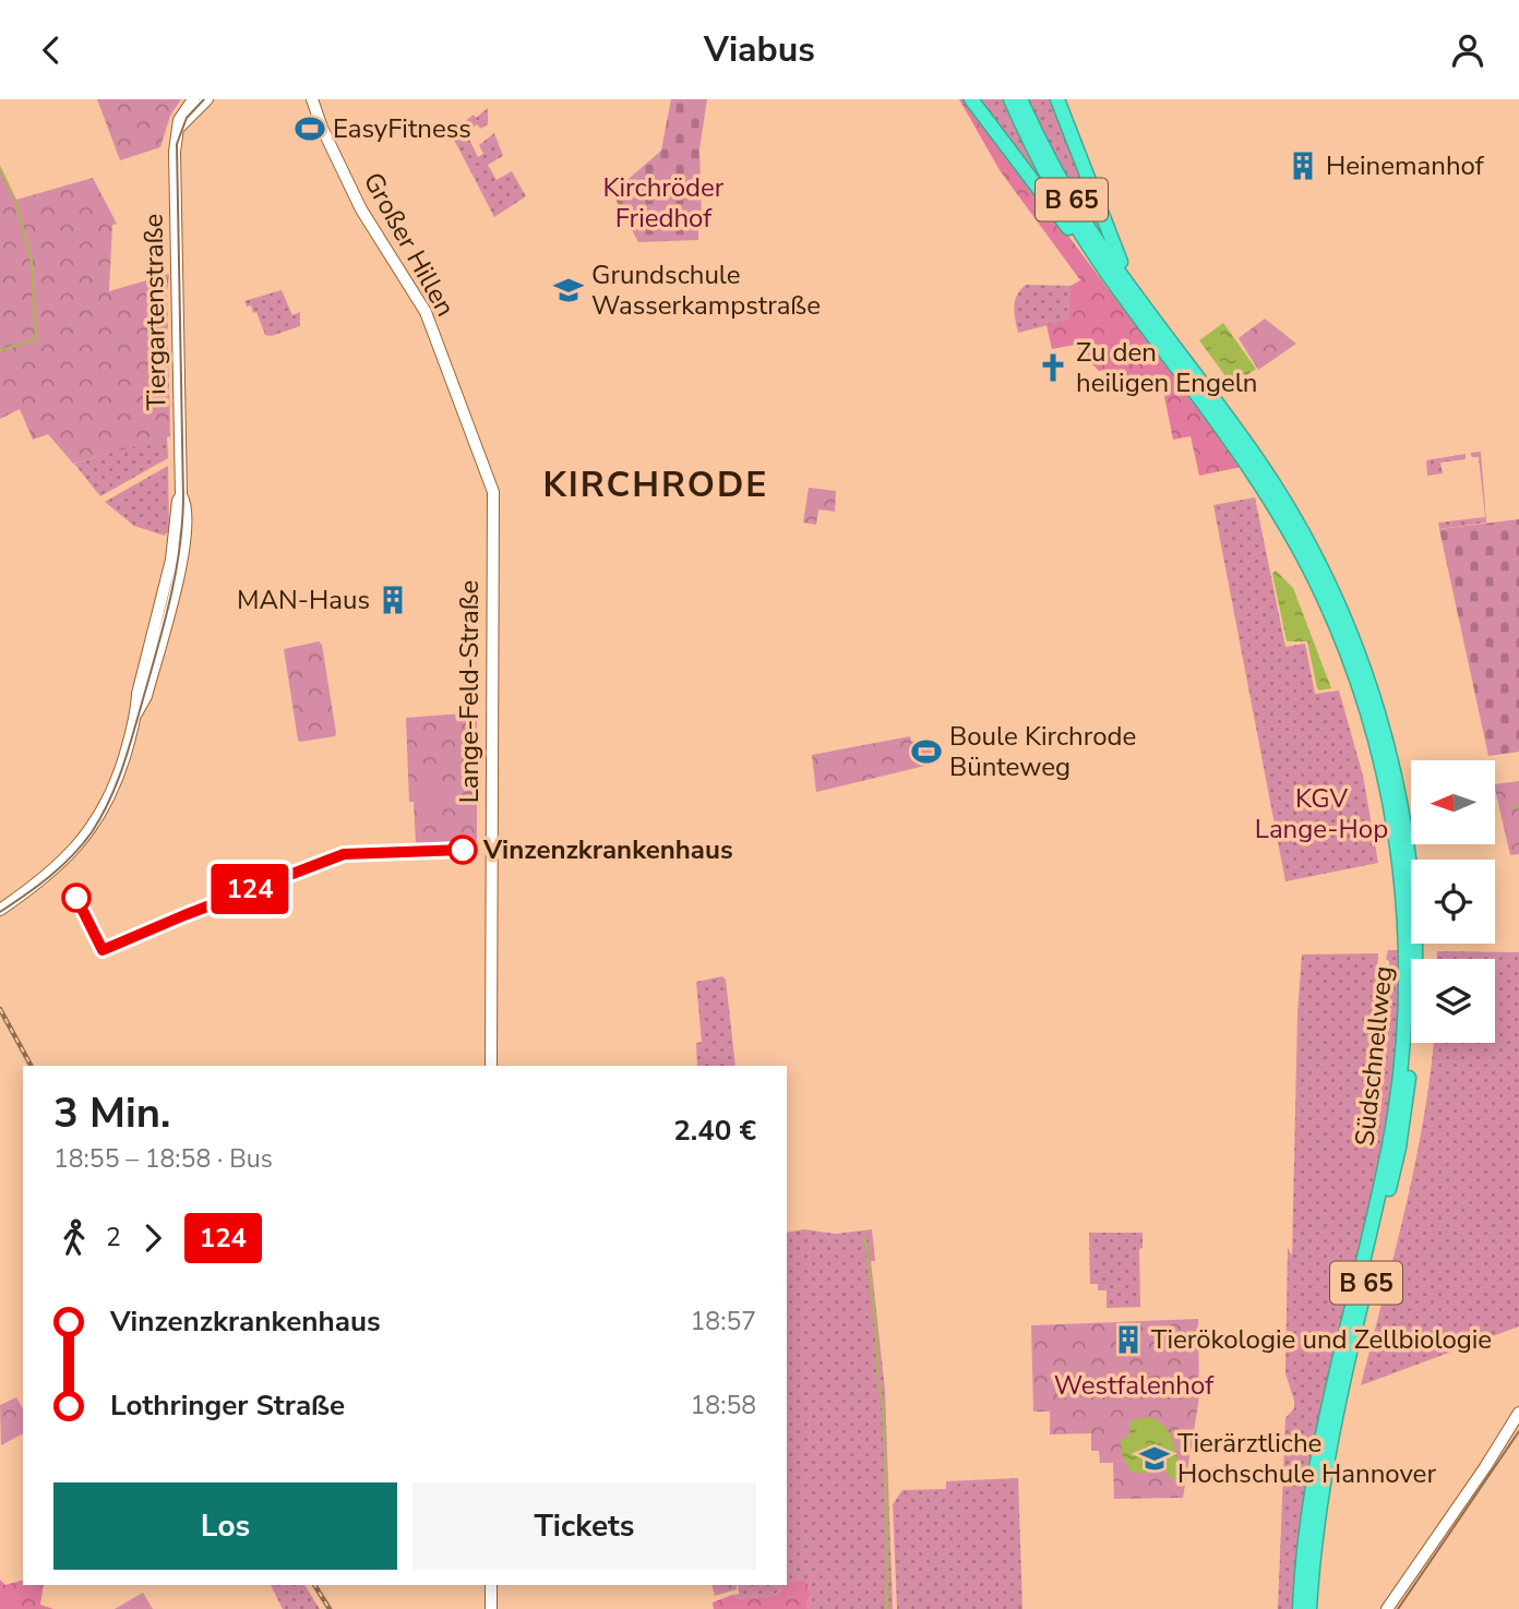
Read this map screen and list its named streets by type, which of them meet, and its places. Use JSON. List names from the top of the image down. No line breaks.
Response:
{"streets":{"highway":["B 65","Südschnellweg"],"main road":["Großer Hillen","Tiergartenstraße","Lange-Feld-Straße"]},"crossings":[["Großer Hillen","Lange-Feld-Straße"]],"districts":["KIRCHRODE"],"parks":["Kirchröder Friedhof","KGV Lange-Hop","Westfalenhof"],"places":{"sports":["EasyFitness","Boule Kirchrode Bünteweg"],"building":["Heinemanhof","MAN-Haus","Tierökologie und Zellbiologie"],"school or university":["Grundschule Wasserkampstraße","Tierärztliche Hochschule Hannover"],"church":["Zu den heiligen Engeln"],"other":["Vinzenzkrankenhaus"]},"lines":["bus line 124"],"north":"left","page":{"header":"Viabus","on_map":"124","heading":["3 Min.","18:55 – 18:58 · Bus","2.40 €"],"legs":["2","124"],"list":[{"name":"Vinzenzkrankenhaus","value":"18:57"},{"name":"Lothringer Straße","value":"18:58"}],"buttons":["Los","Tickets"]}}
